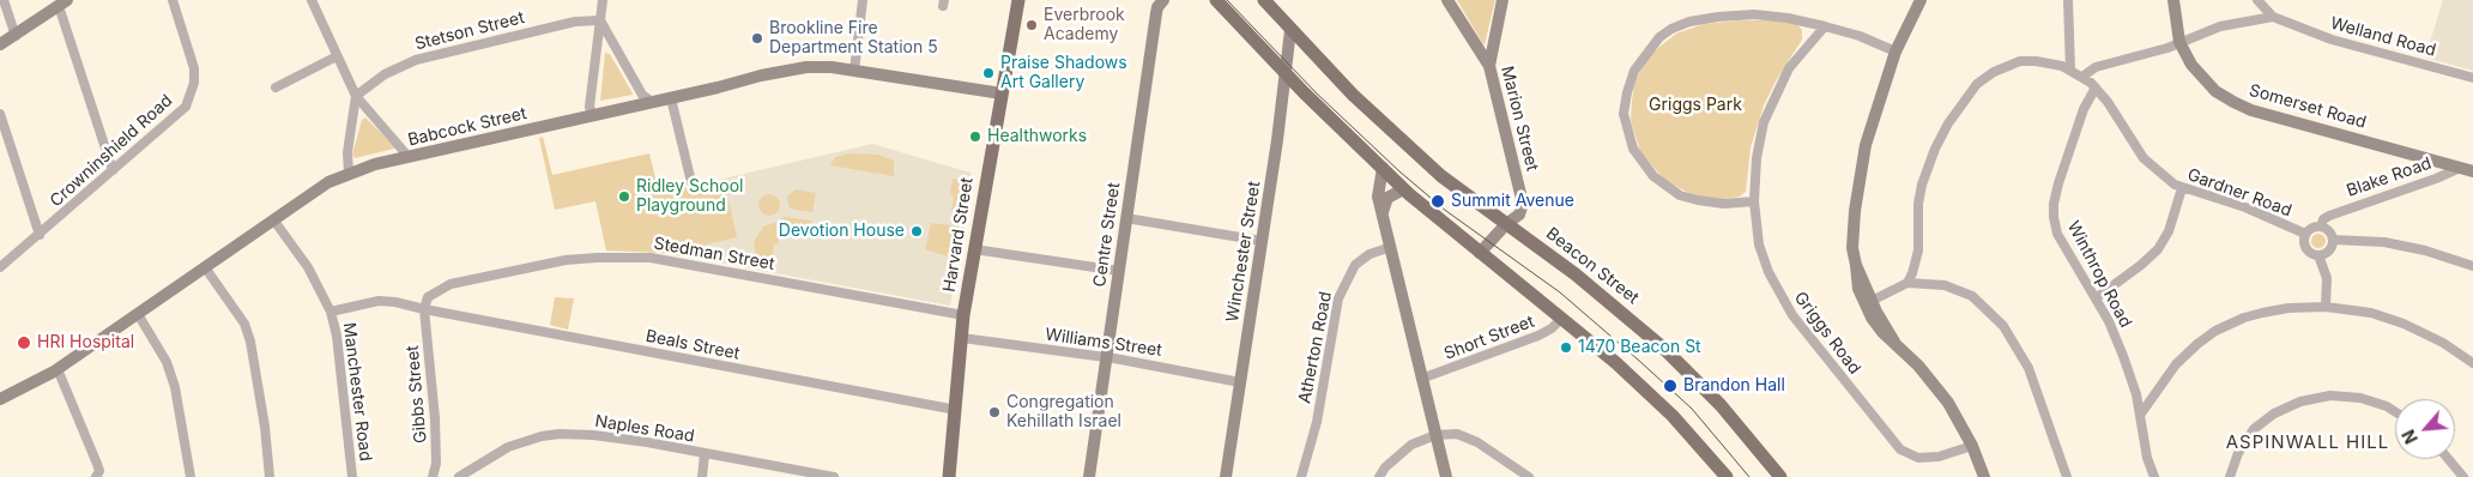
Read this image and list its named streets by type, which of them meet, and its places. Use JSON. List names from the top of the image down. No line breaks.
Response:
{"streets":{"main road":["Harvard Street","Beacon Street"],"street":["Stetson Street","Welland Road","Somerset Road","Marion Street","Babcock Street","Crowninshield Road","Blake Road","Gardner Road","Centre Street","Winchester Street","Stedman Street","Winthrop Road","Griggs Road","Short Street","Williams Street","Beals Street","Atherton Road","Manchester Road","Gibbs Street","Naples Road"]},"crossings":[["Somerset Road","Blake Road"],["Marion Street","Beacon Street"],["Babcock Street","Harvard Street"],["Babcock Street","Manchester Road"],["Blake Road","Gardner Road"],["Gardner Road","Winthrop Road"],["Harvard Street","Stedman Street"],["Harvard Street","Williams Street"],["Harvard Street","Beals Street"],["Centre Street","Williams Street"],["Winchester Street","Beacon Street"],["Winchester Street","Williams Street"],["Stedman Street","Beals Street"],["Stedman Street","Gibbs Street"],["Beals Street","Gibbs Street"]],"districts":["ASPINWALL HILL"],"parks":["Griggs Park"],"places":["Everbrook Academy","Brookline Fire Department Station 5","Praise Shadows Art Gallery","Healthworks","Ridley School Playground","Summit Avenue","Devotion House","HRI Hospital","1470 Beacon St","Brandon Hall","Congregation Kehillath Israel"],"north":"bottom left"}
